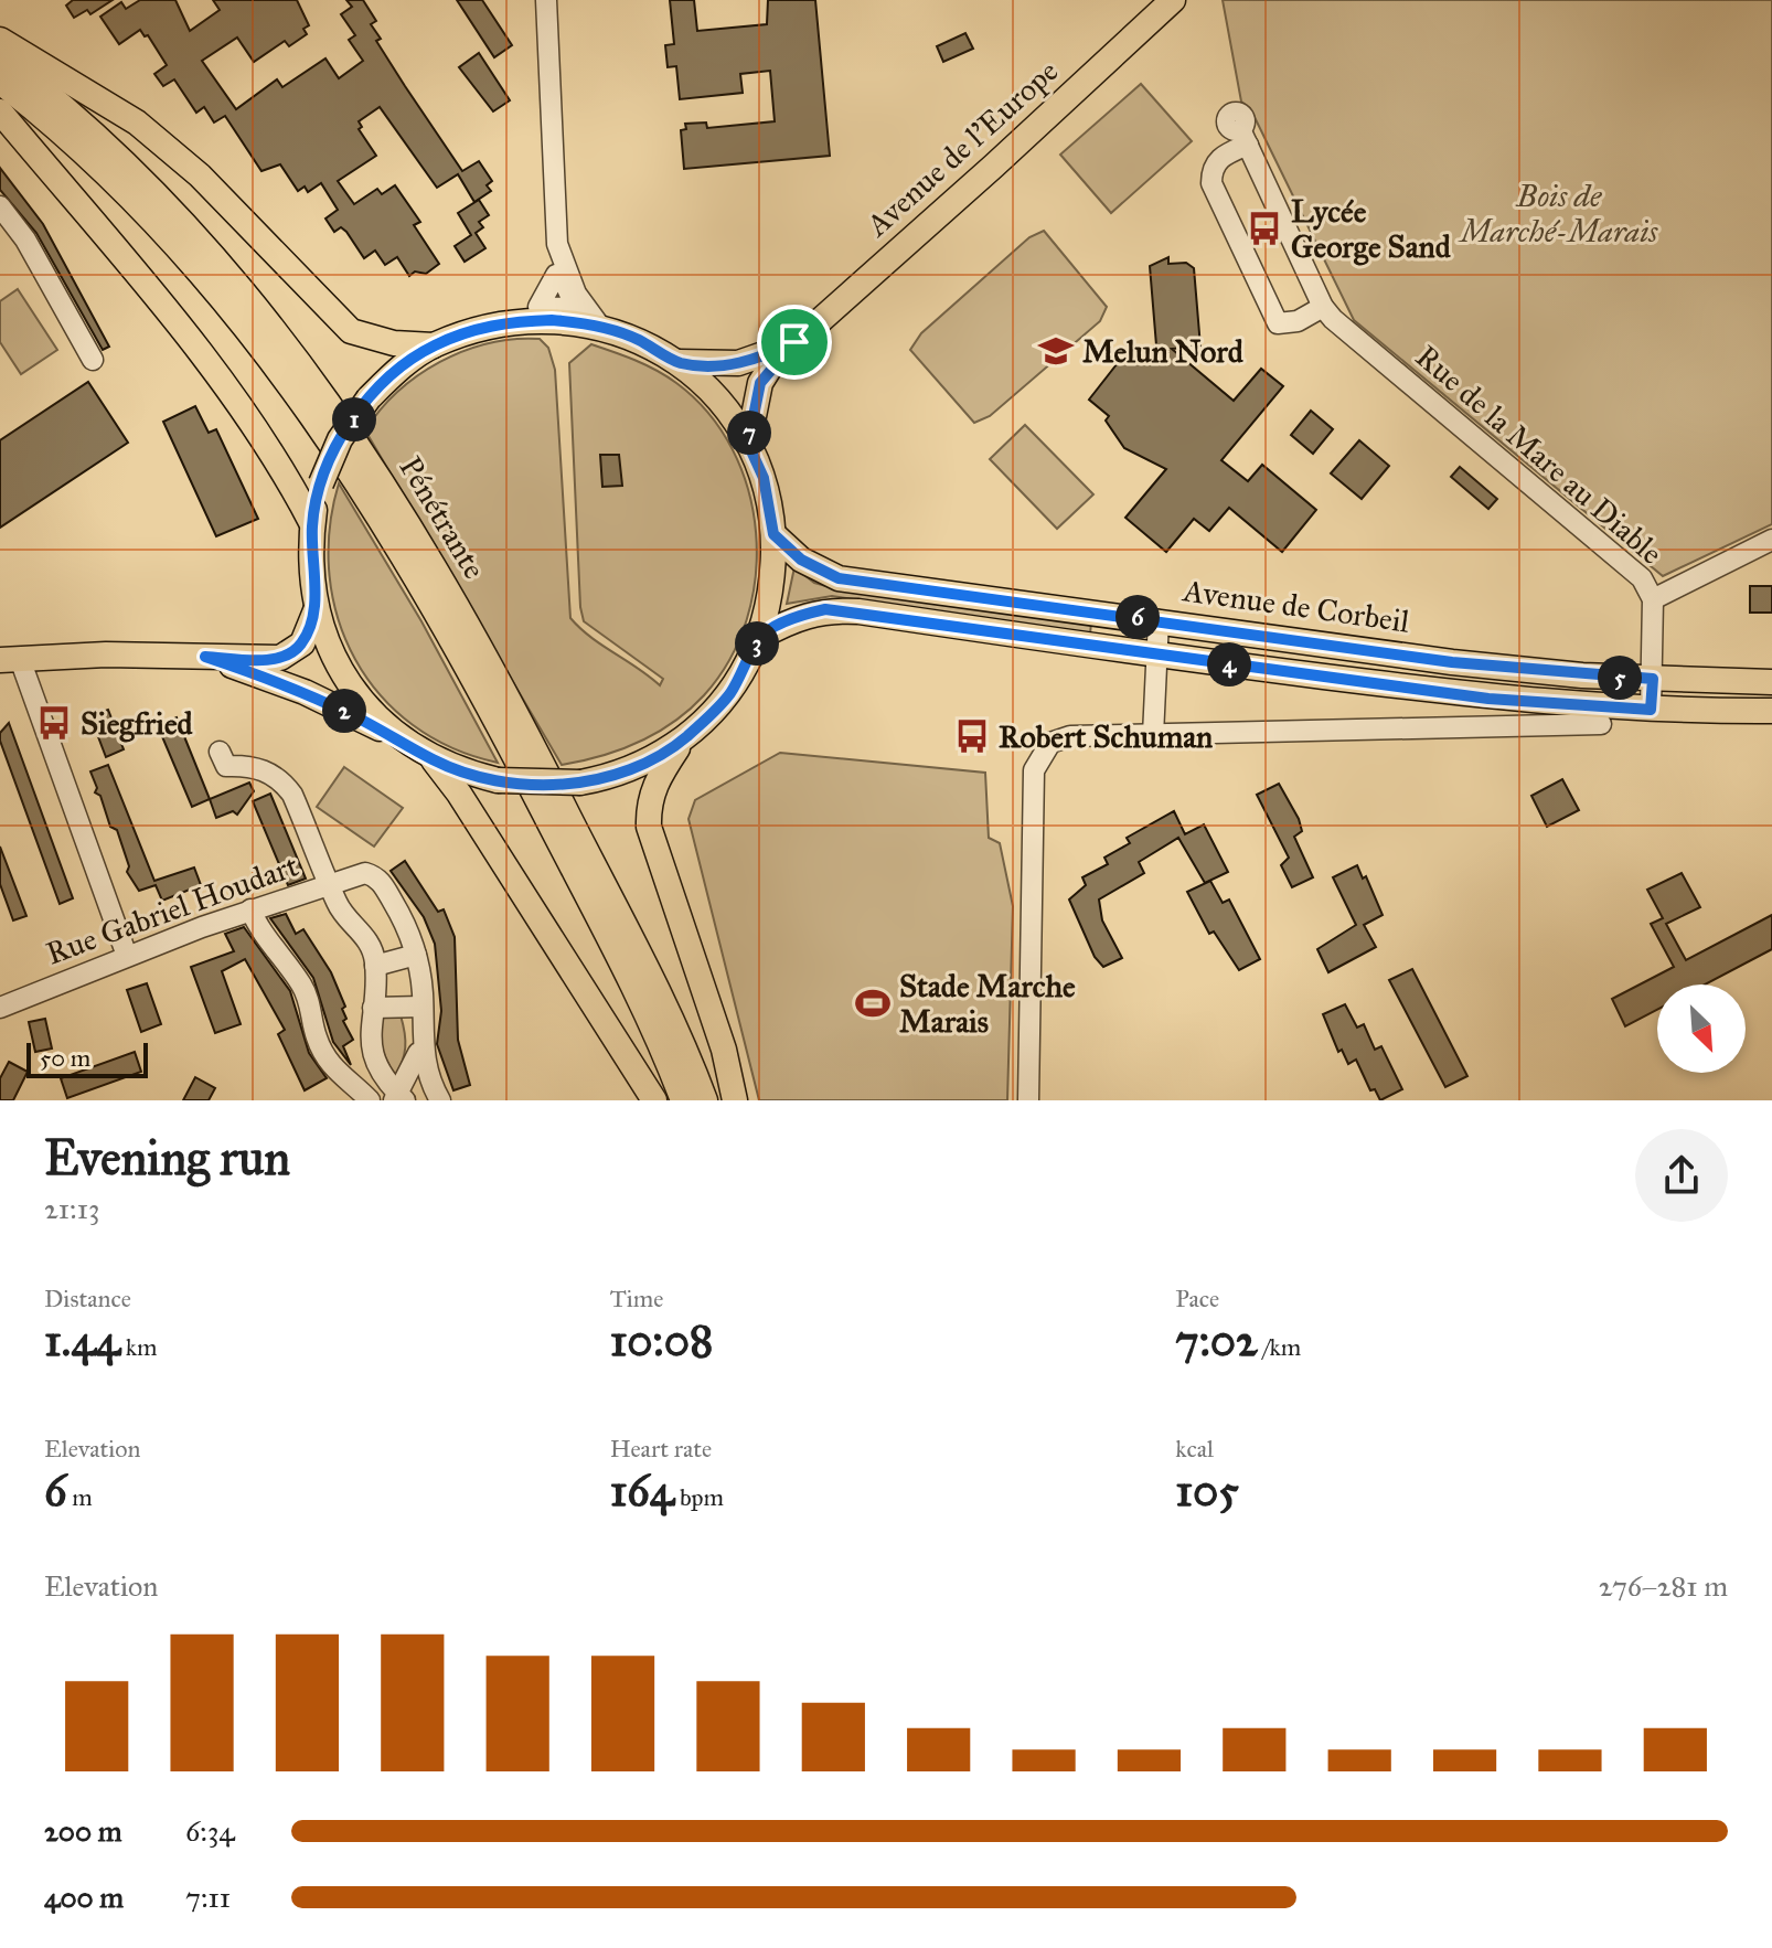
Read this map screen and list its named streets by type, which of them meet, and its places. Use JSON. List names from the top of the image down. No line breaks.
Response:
{"streets":{"main road":["Avenue de l'Europe","Pénétrante","Avenue de Corbeil"],"street":["Rue de la Mare au Diable","Rue Gabriel Houdart"]},"crossings":[["Rue de la Mare au Diable","Avenue de Corbeil"]],"parks":["Bois de Marché-Marais"],"places":{"bus stop":["Lycée George Sand","Siegfried","Robert Schuman"],"school or university":["Melun Nord"],"sports":["Stade Marche Marais"]},"scale_bar":"50 m","north":"bottom right","page":{"pins":["1","7","6","3","4","5","2"],"scale":"50 m","heading":["Evening run","21:13"],"stats":[["Distance","1.44 km"],["Time","10:08"],["Pace","7:02 /km"],["Elevation","6 m"],["Heart rate","164 bpm"],["kcal","105"]],"chart":["Elevation","276–281 m"],"list":[{"name":"200 m","note":"6:34"},{"name":"400 m","note":"7:11"}]}}
